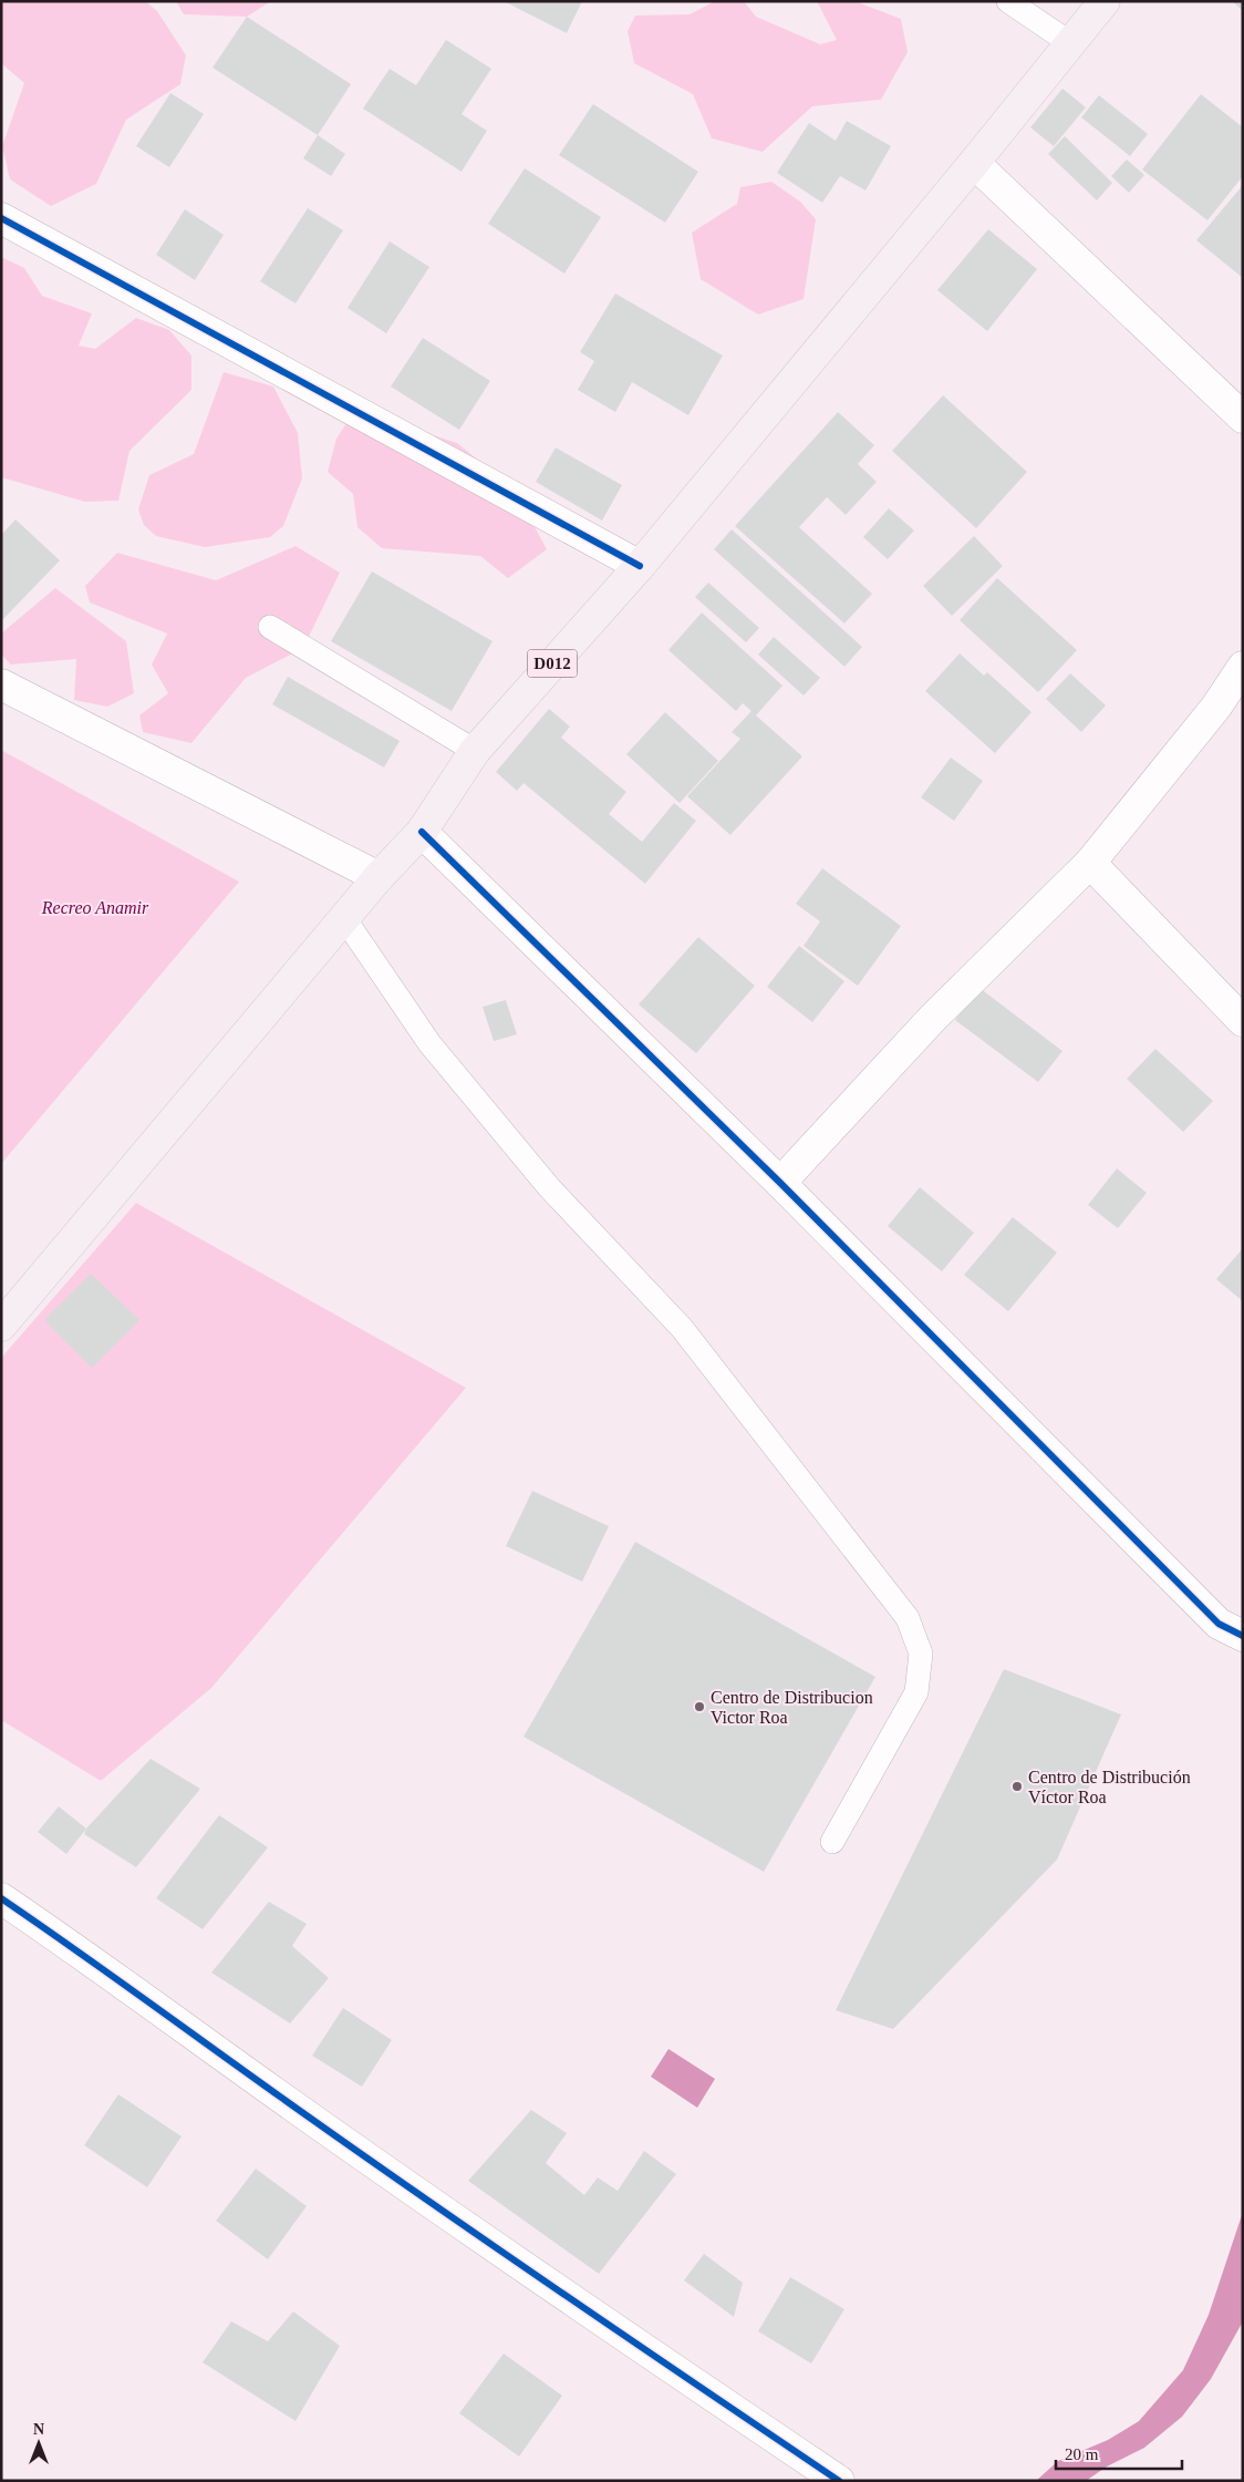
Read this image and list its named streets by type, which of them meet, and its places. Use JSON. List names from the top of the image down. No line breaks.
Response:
{"streets":{"main road":["D012"]},"parks":["Recreo Anamir"],"places":["Centro de Distribucion Victor Roa","Centro de Distribución Víctor Roa"],"scale_bar":"20 m","north":"top"}
